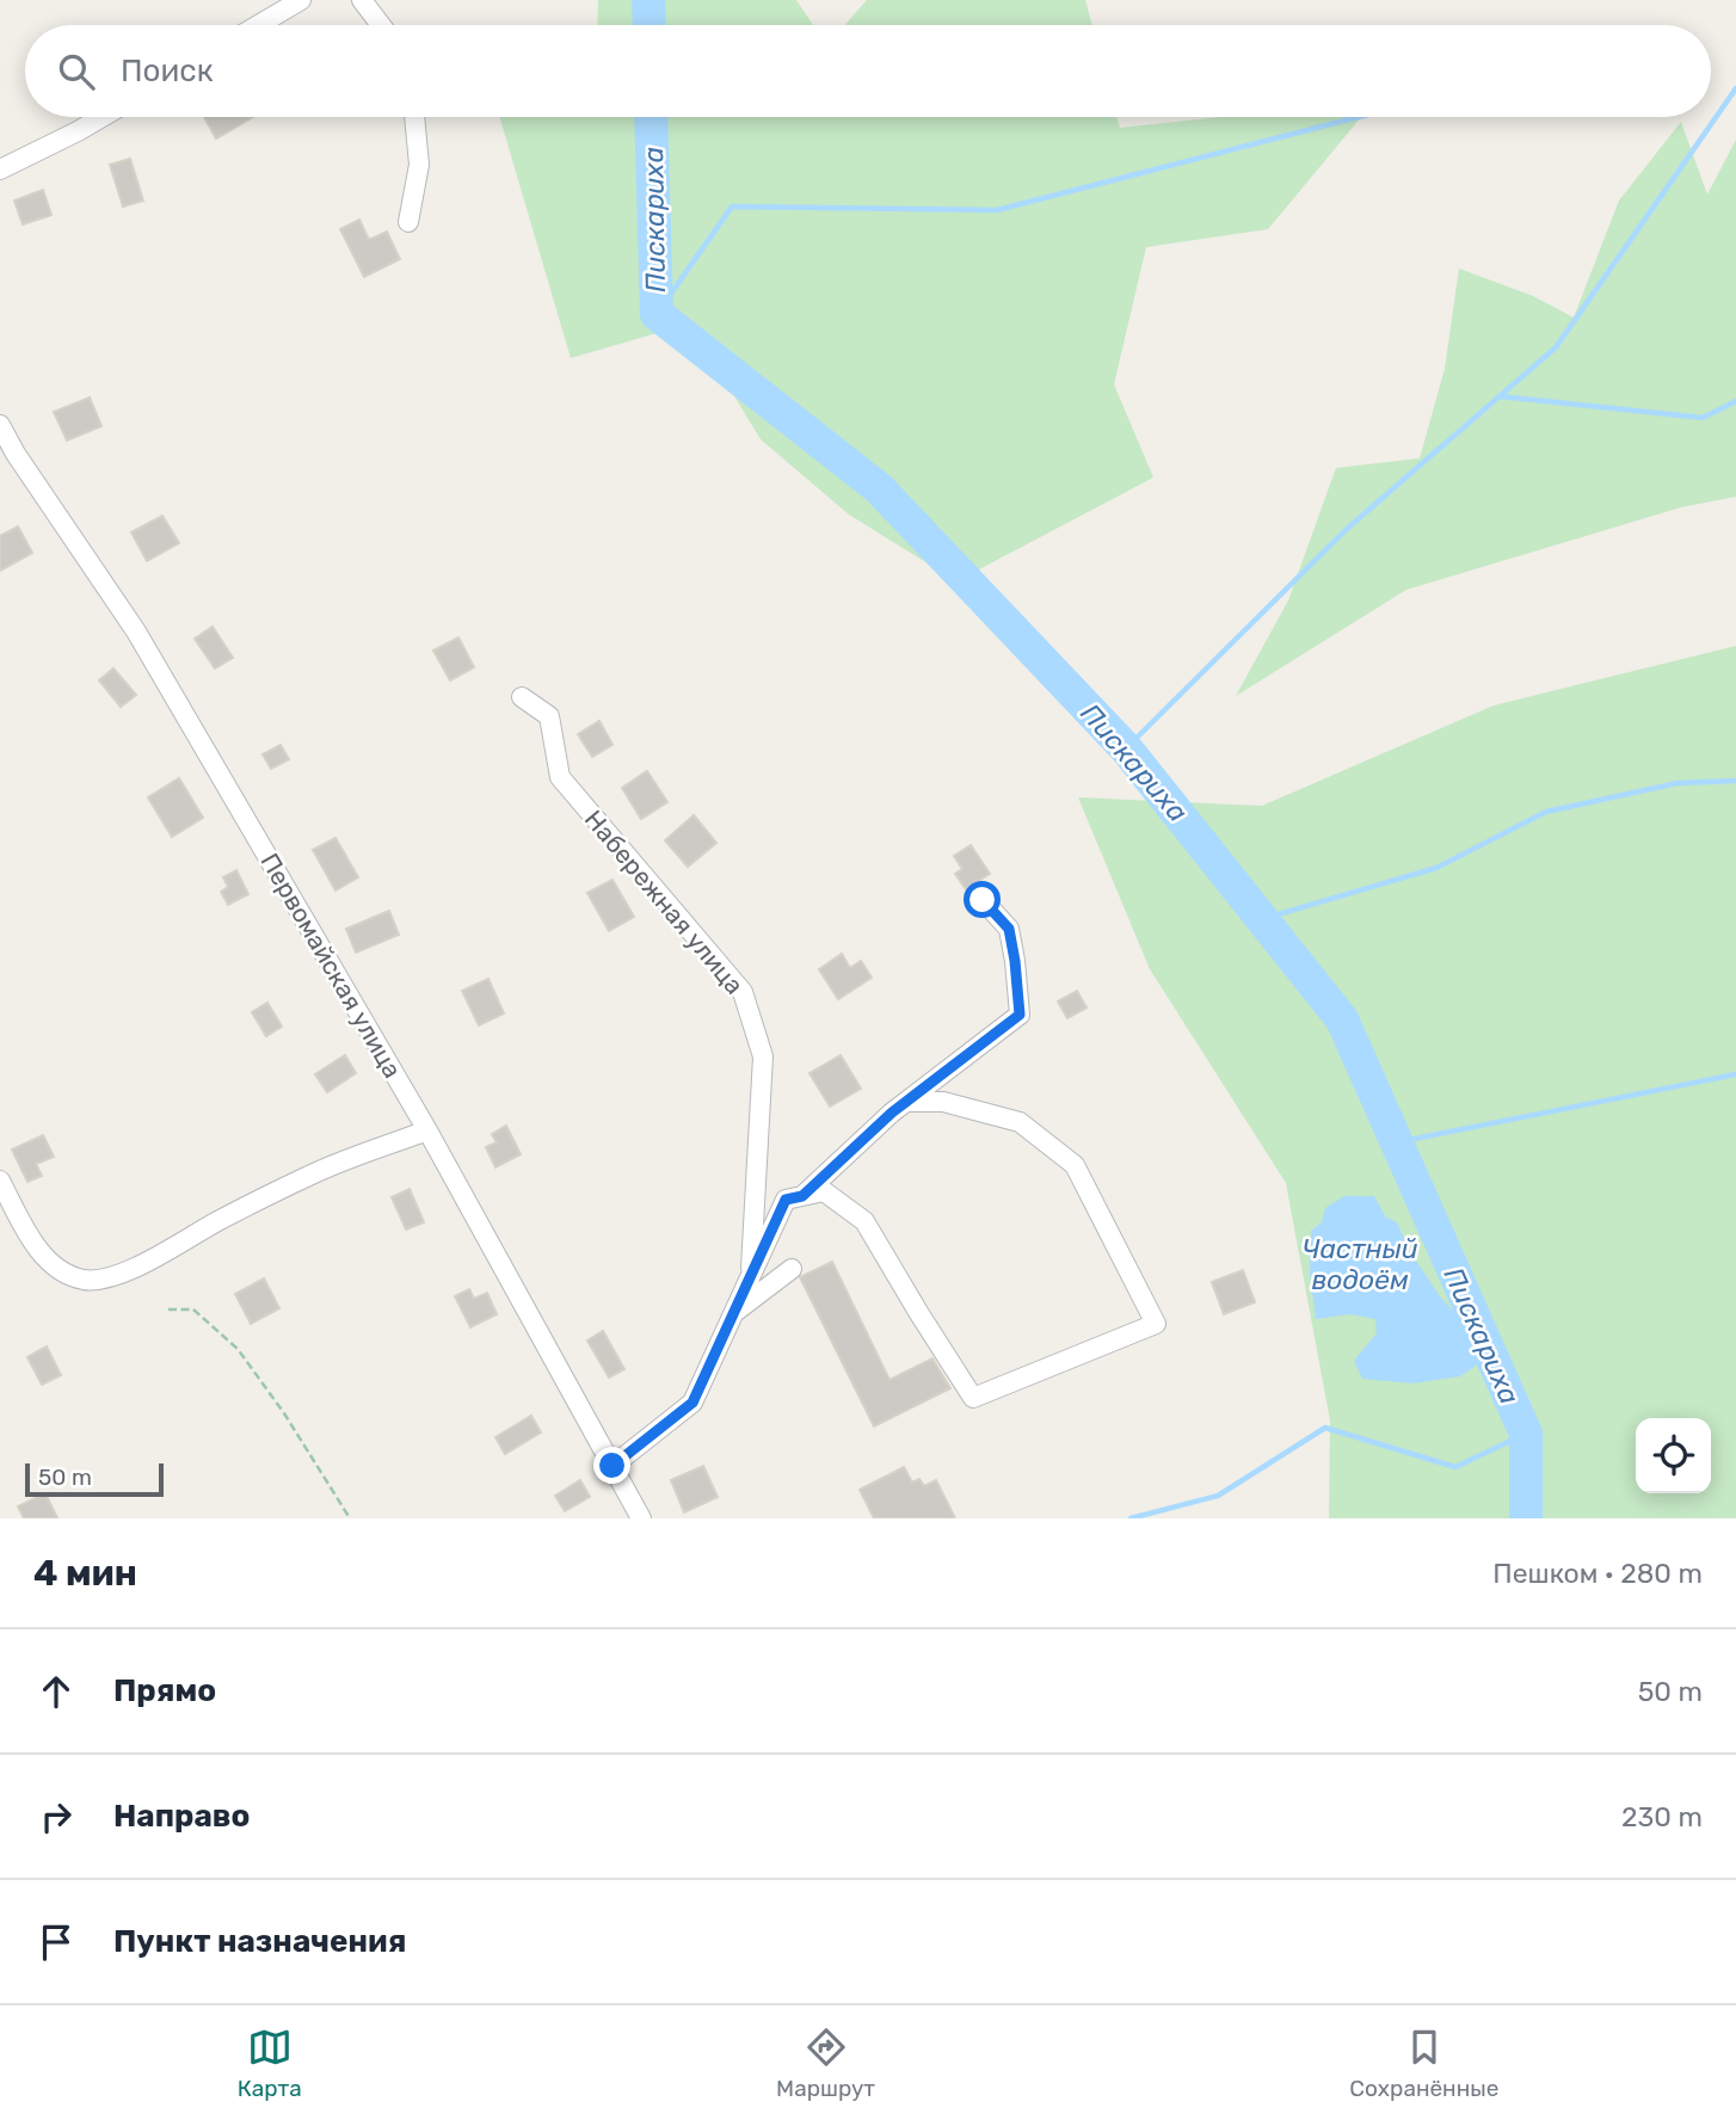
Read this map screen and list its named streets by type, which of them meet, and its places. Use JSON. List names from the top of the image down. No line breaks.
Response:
{"streets":{"street":["Набережная улица","Первомайская улица"]},"water":["Пискариха","Частный водоём"],"scale_bar":"50 m","page":{"search":"Поиск","scale":"50 m","heading":["4 мин","Пешком · 280 m"],"list":[["Прямо","50 m"],["Направо","230 m"],"Пункт назначения"],"nav":["Карта","Маршрут","Сохранённые"]}}
